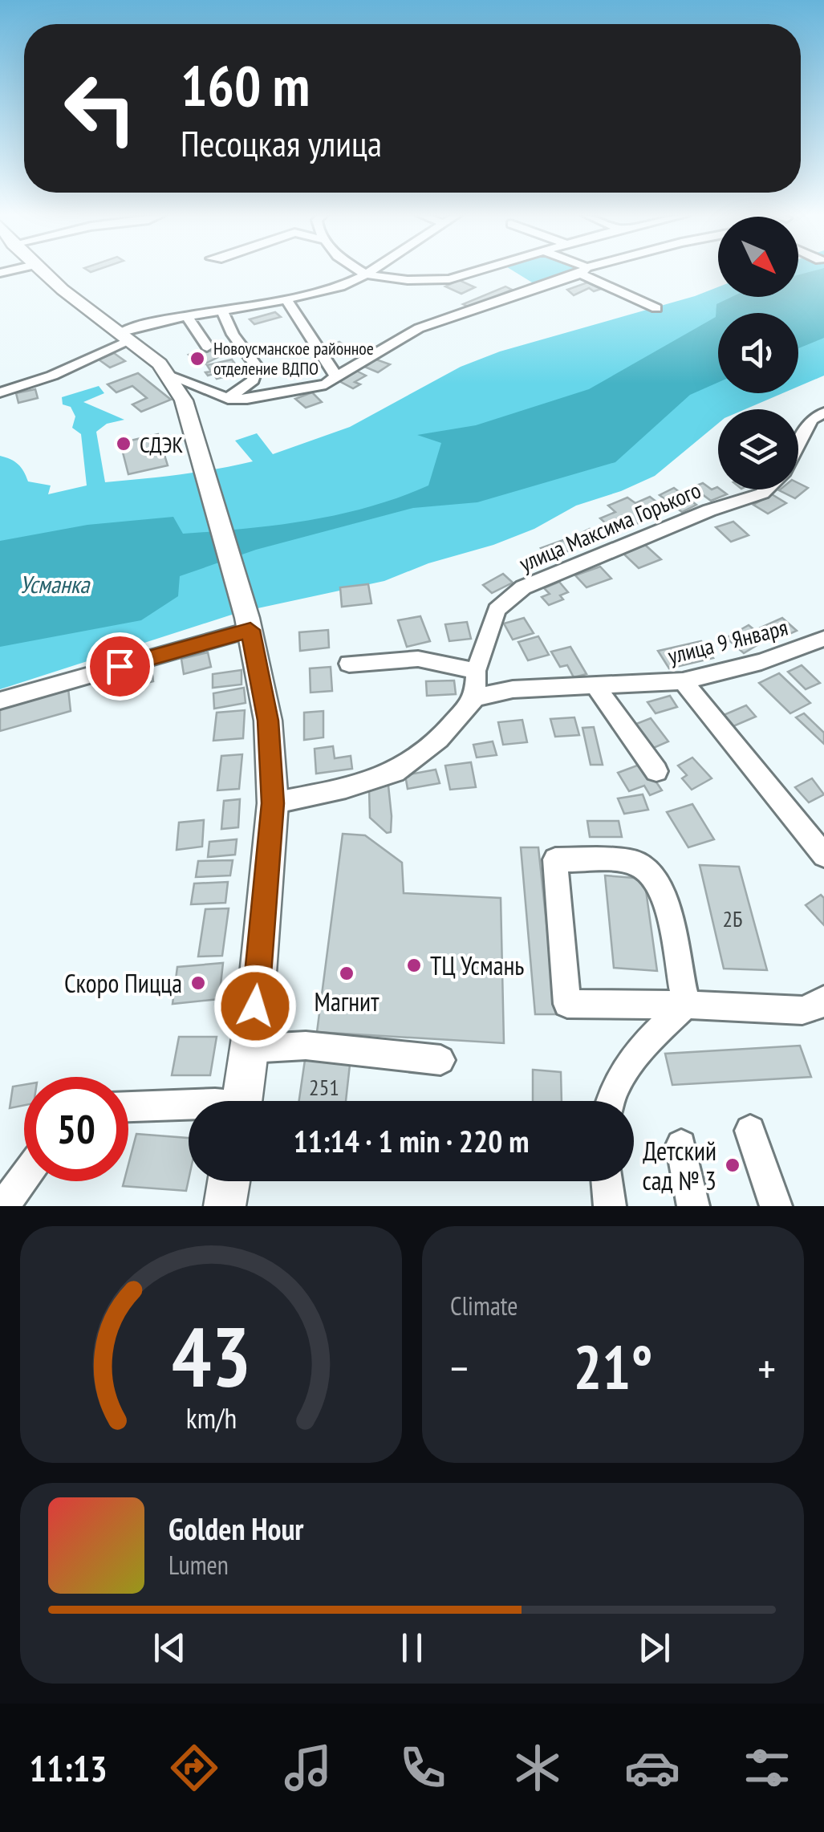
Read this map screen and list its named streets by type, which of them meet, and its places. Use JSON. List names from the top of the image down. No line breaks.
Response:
{"streets":{"street":["улица Максима Горького","улица 9 Января"]},"crossings":[["улица Максима Горького","улица 9 Января"]],"water":["Усманка"],"places":["Новоусманское районное отделение ВДПО","СДЭК","ТЦ Усмань","Магнит","Скоро Пицца","Детский сад № 3"],"house_numbers":["2Б","251"],"north":"bottom right","page":{"turn":["160 m","Песоцкая улица"],"limit":"50","trip":"11:14 · 1 min · 220 m","tile":"Climate","heat":["−","21°","+"],"song":["Golden Hour","Lumen"],"tabs":"11:13","gauge":["43","km/h"]}}
